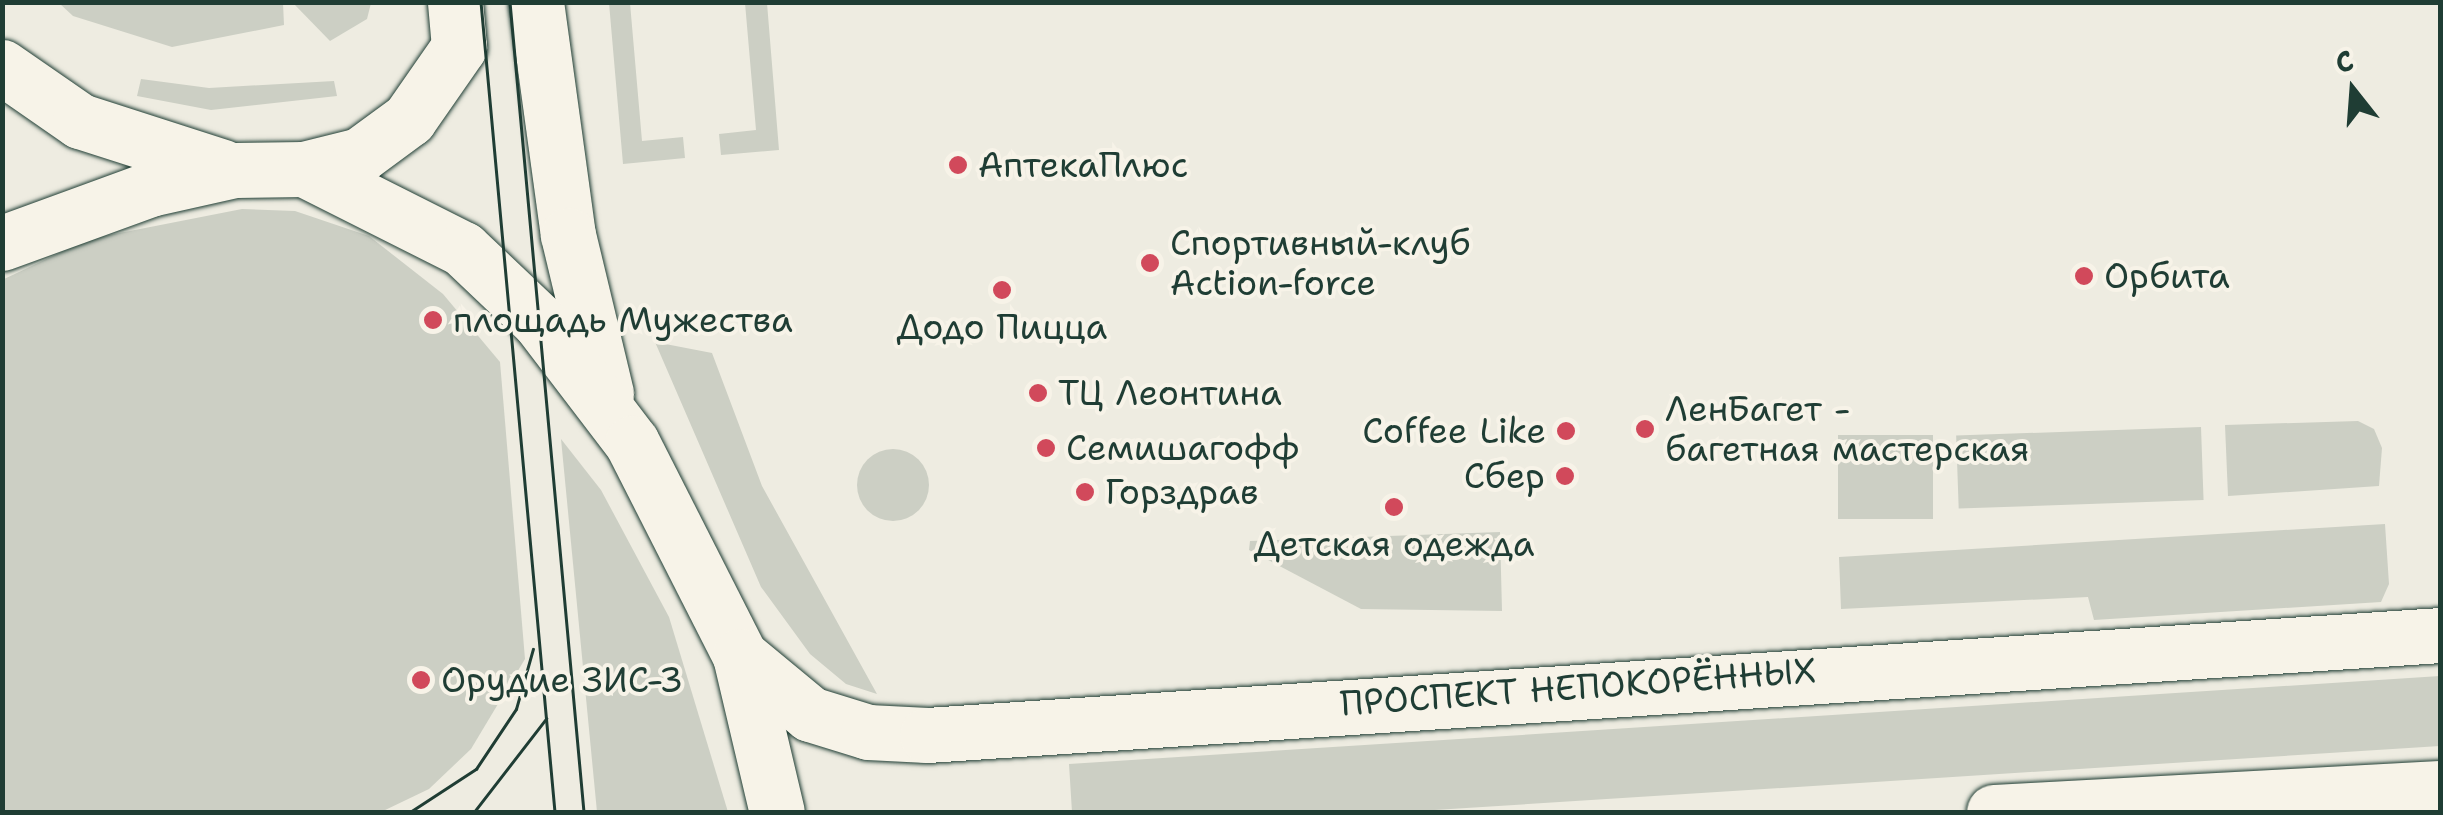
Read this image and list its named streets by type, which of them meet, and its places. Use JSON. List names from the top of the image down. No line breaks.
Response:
{"streets":{"main road":["ПРОСПЕКТ НЕПОКОРЁННЫХ"]},"places":["АптекаПлюс","Спортивный-клуб Action-force","Орбита","Додо Пицца","площадь Мужества","ТЦ Леонтина","ЛенБагет - багетная мастерская","Coffee Like","Семишагофф","Сбер","Горздрав","Детская одежда","Орудие ЗИС-3"],"north":"top"}
